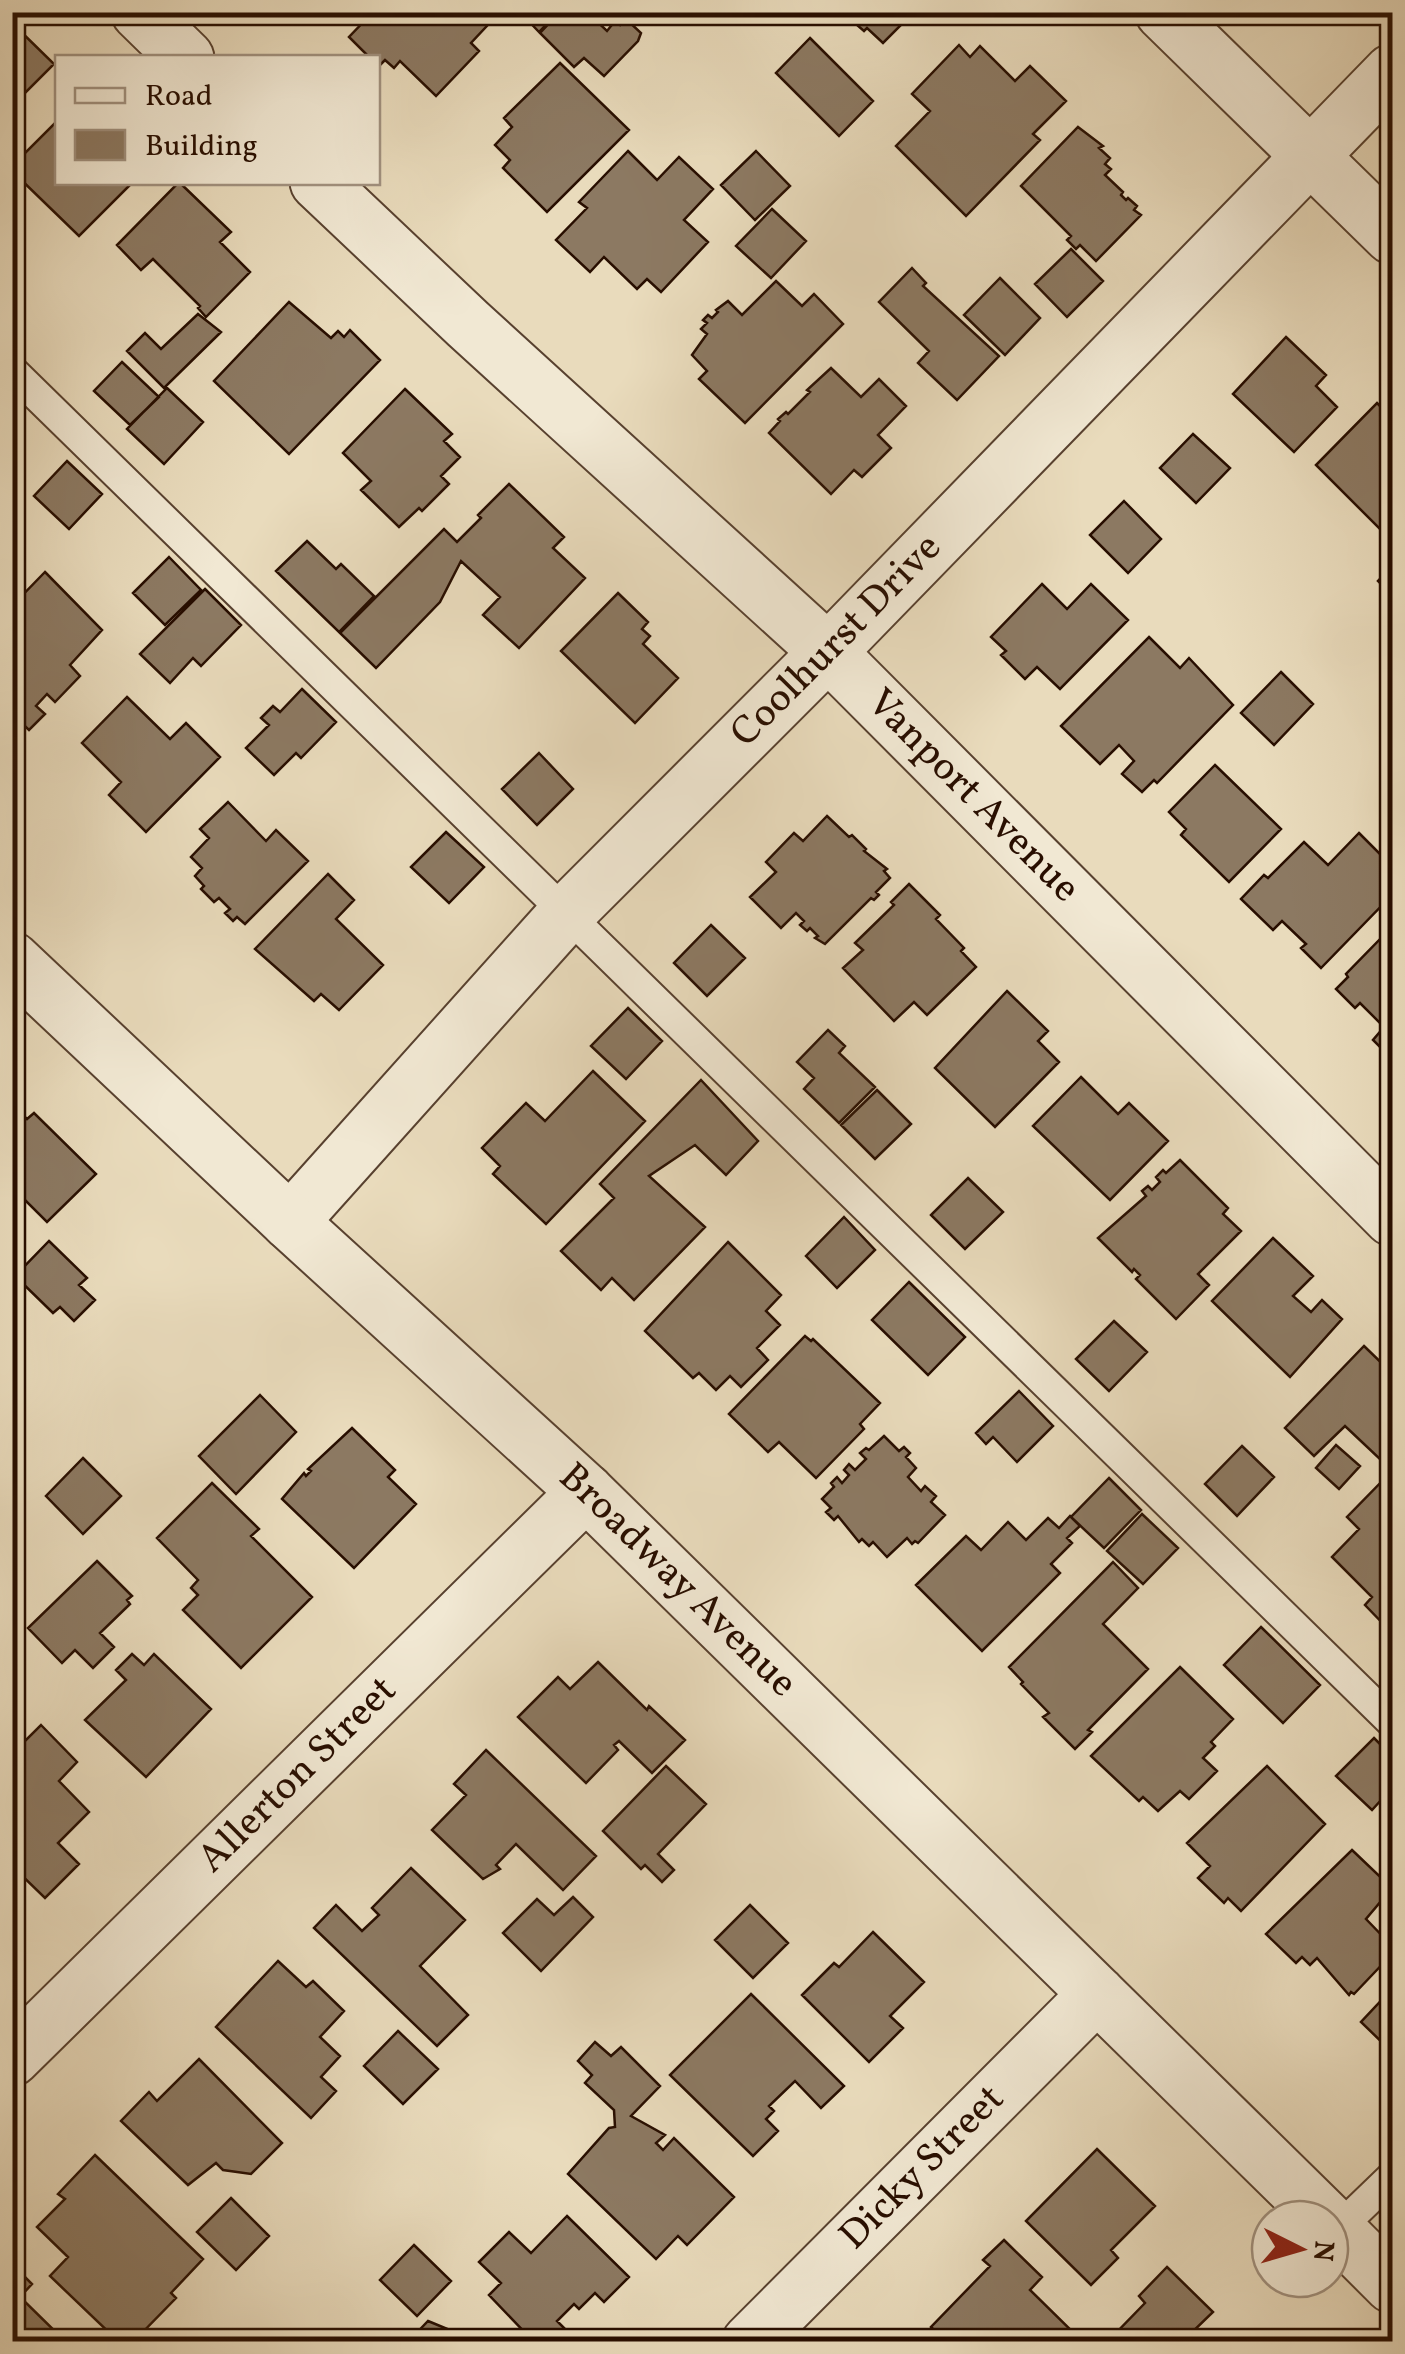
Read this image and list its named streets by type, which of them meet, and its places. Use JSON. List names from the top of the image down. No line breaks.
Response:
{"streets":{"street":["Coolhurst Drive","Vanport Avenue","Broadway Avenue","Allerton Street","Dicky Street"]},"crossings":[["Coolhurst Drive","Vanport Avenue"],["Coolhurst Drive","Broadway Avenue"],["Broadway Avenue","Allerton Street"],["Broadway Avenue","Dicky Street"]],"legend":["Road","Building"],"north":"right"}
